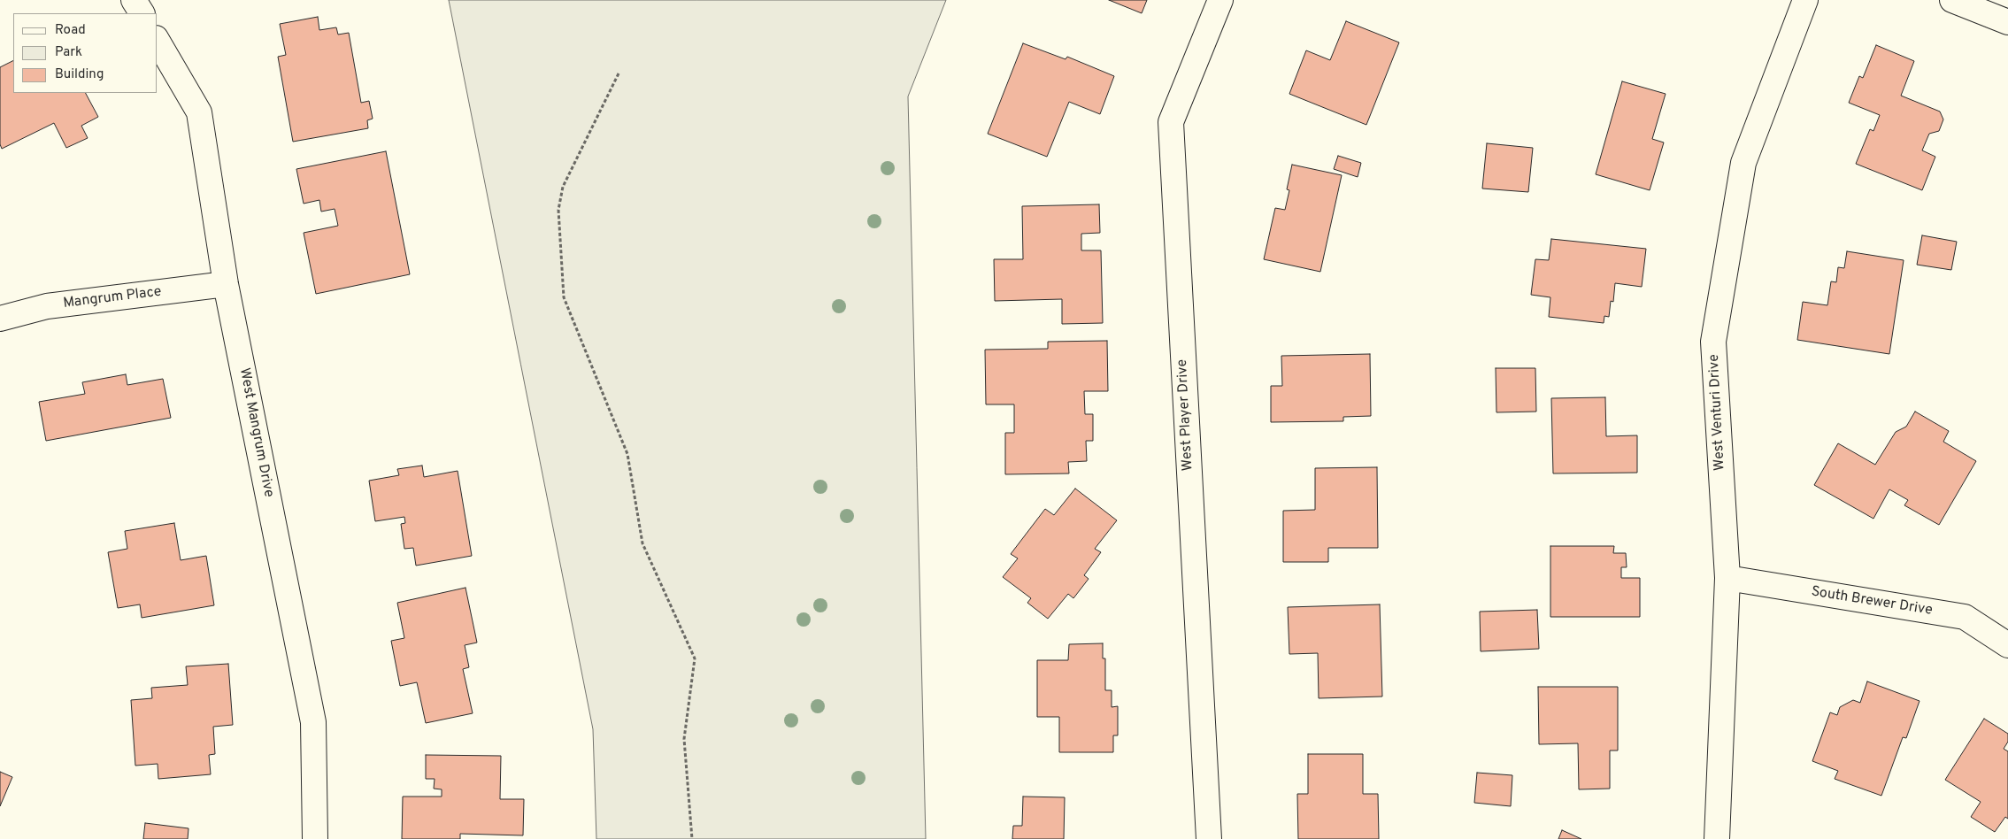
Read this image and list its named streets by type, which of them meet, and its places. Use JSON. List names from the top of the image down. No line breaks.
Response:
{"streets":{"street":["Mangrum Place","West Venturi Drive","West Player Drive","West Mangrum Drive","South Brewer Drive"]},"crossings":[["Mangrum Place","West Mangrum Drive"],["West Venturi Drive","South Brewer Drive"]],"legend":["Road","Park","Building"]}
